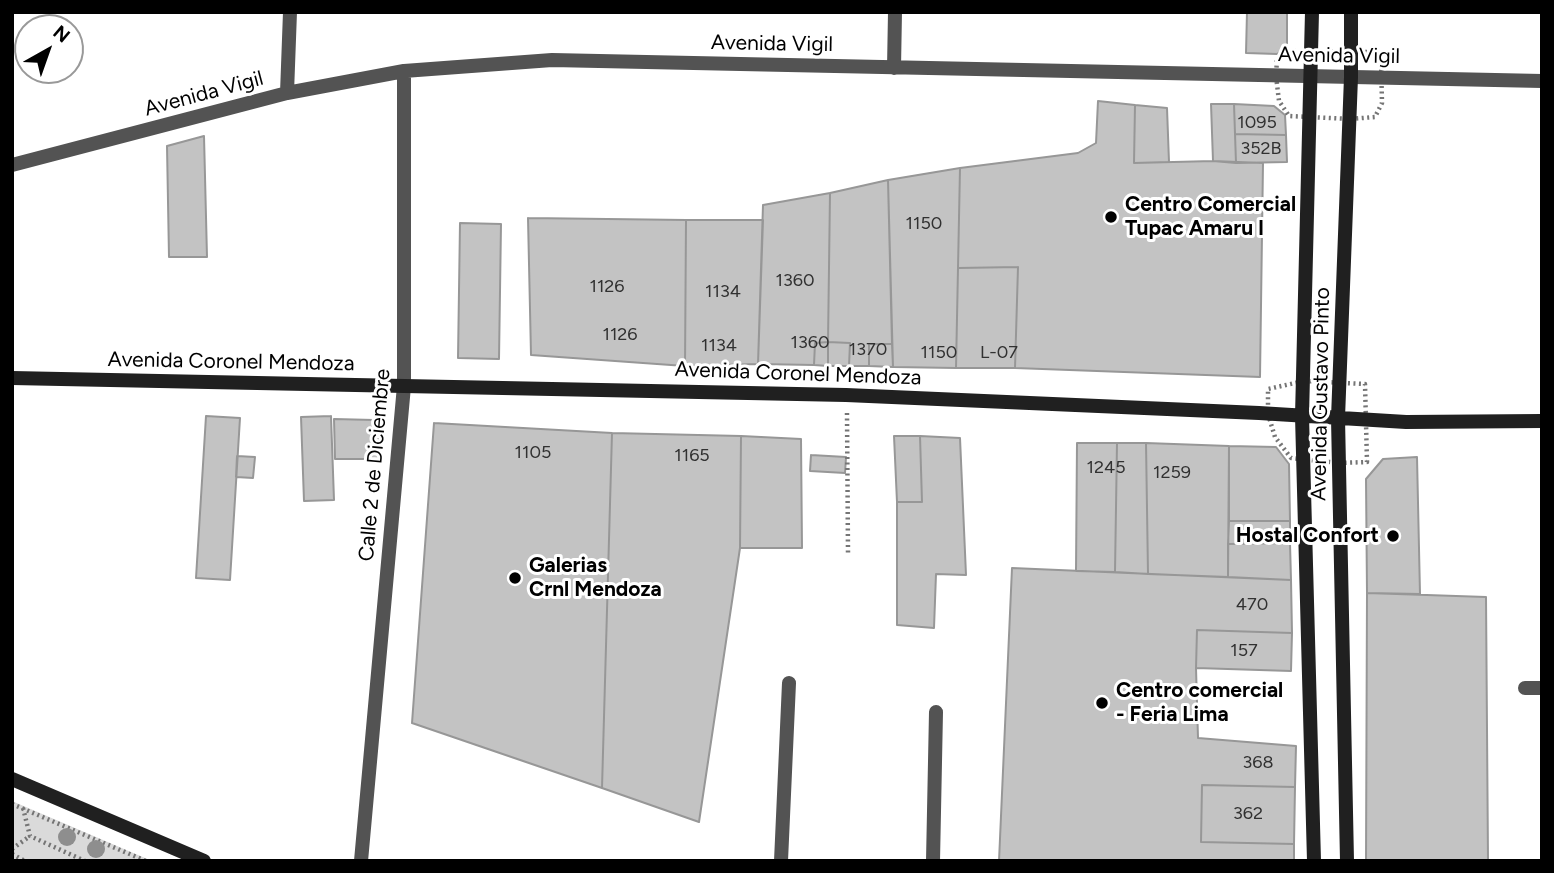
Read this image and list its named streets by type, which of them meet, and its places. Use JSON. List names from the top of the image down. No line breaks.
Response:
{"streets":{"main road":["Avenida Coronel Mendoza","Avenida Gustavo Pinto"],"street":["Avenida Vigil","Calle 2 de Diciembre"]},"crossings":[["Avenida Vigil","Avenida Gustavo Pinto"],["Avenida Vigil","Calle 2 de Diciembre"],["Avenida Coronel Mendoza","Avenida Gustavo Pinto"],["Avenida Coronel Mendoza","Calle 2 de Diciembre"]],"places":["Centro Comercial Tupac Amaru I","Hostal Confort","Galerias Crnl Mendoza","Centro comercial - Feria Lima"],"house_numbers":["1095","352B","1150","1360","1126","1134","1126","1360","1134","1370","1150","L-07","1105","1165","1245","1259","470","157","368","362"],"north":"top right"}
